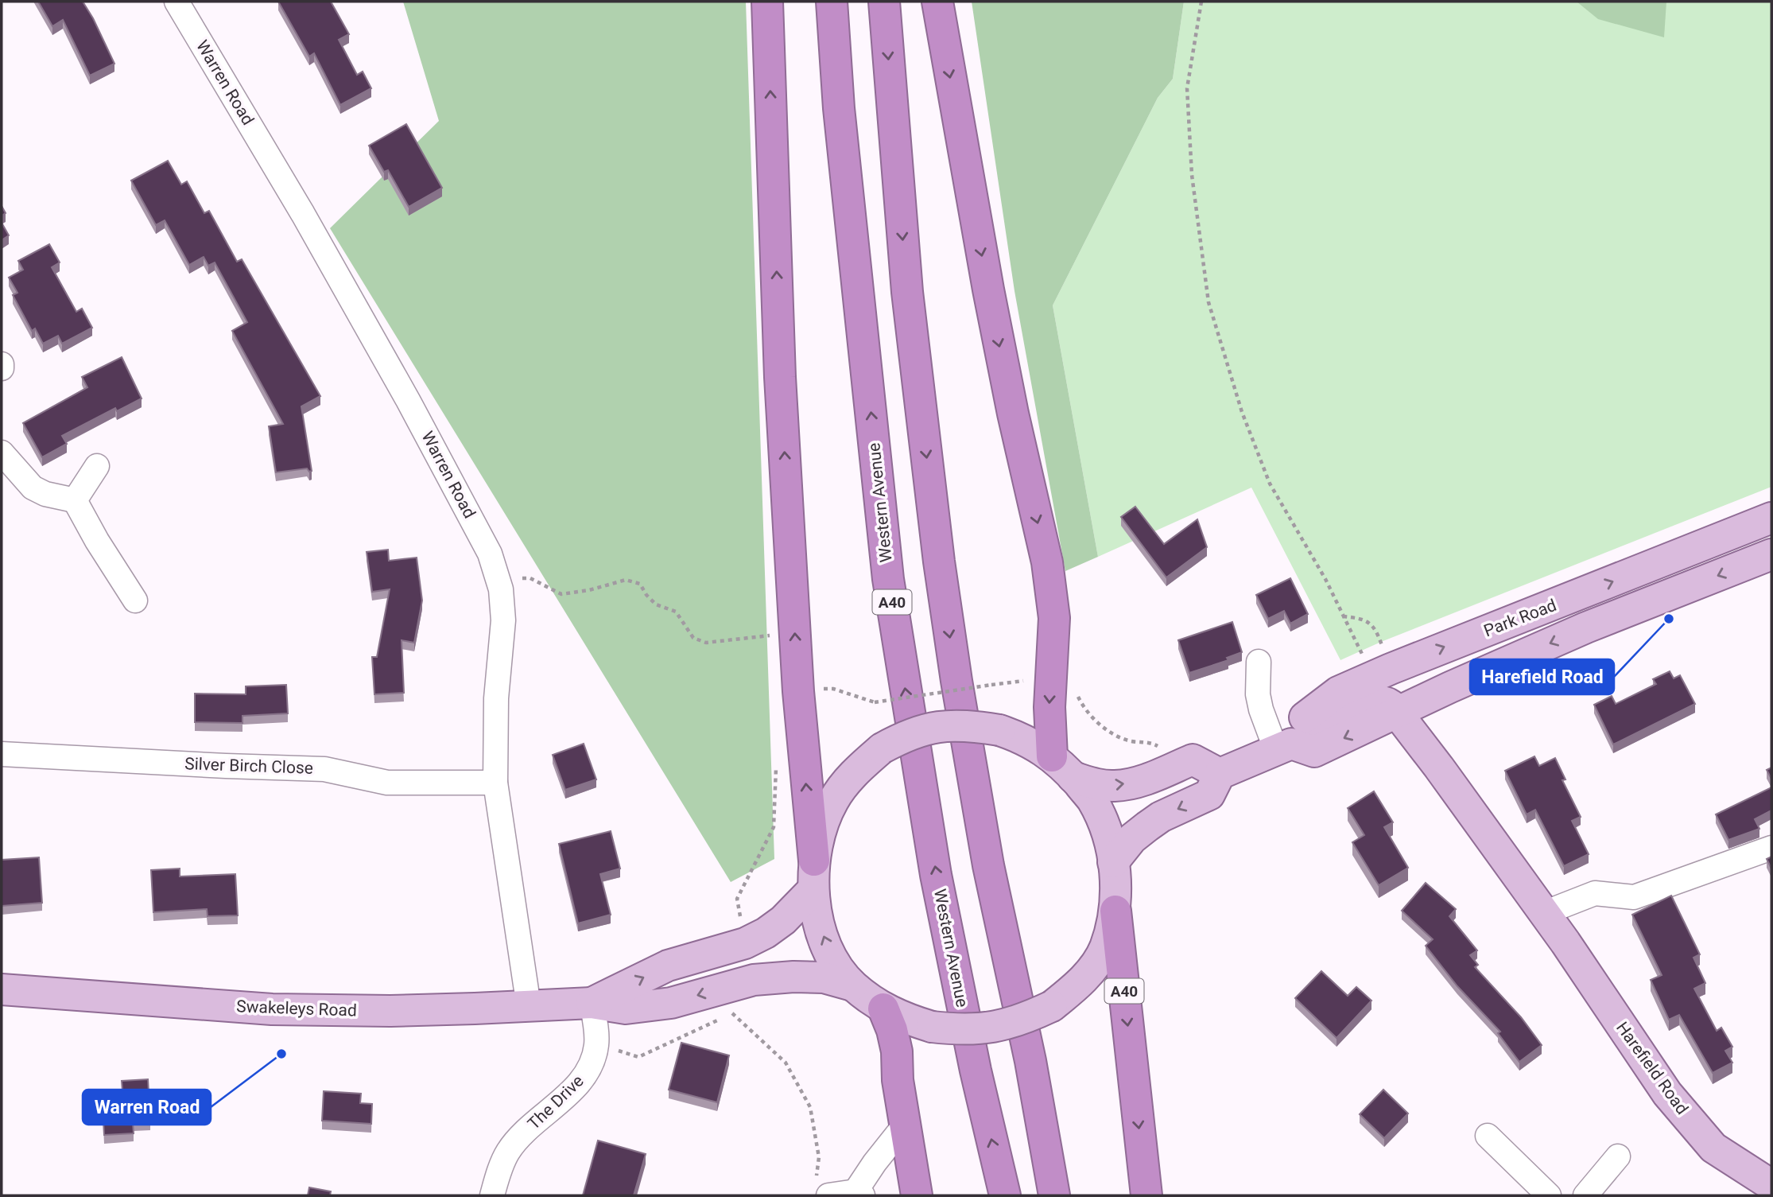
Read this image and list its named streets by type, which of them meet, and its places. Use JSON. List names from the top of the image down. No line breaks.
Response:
{"streets":{"highway":["Western Avenue","A40"],"main road":["Park Road","Swakeleys Road","Harefield Road"],"street":["Warren Road","Silver Birch Close","The Drive"]},"crossings":[["Warren Road","Silver Birch Close"],["Warren Road","Swakeleys Road"],["Park Road","Harefield Road"],["Swakeleys Road","The Drive"]],"places":["Harefield Road","Warren Road"]}
